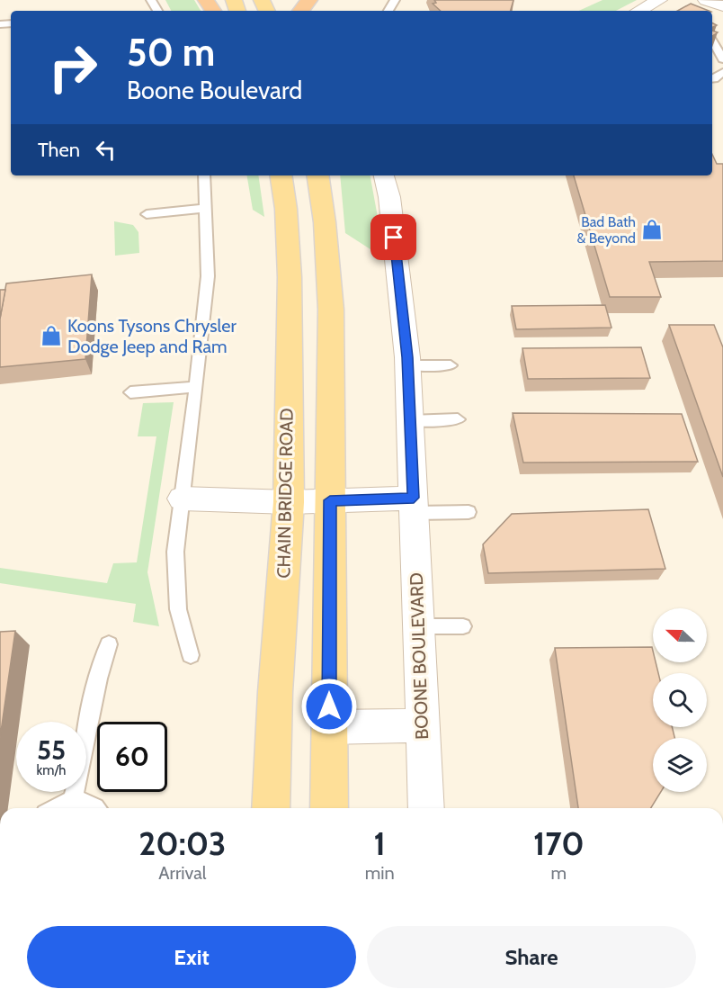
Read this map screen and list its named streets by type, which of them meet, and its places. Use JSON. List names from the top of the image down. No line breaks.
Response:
{"streets":{"main road":["CHAIN BRIDGE ROAD"],"street":["BOONE BOULEVARD"]},"places":{"shop":["Bad Bath & Beyond","Koons Tysons Chrysler Dodge Jeep and Ram"]},"north":"left","page":{"turn":["50 m","Boone Boulevard"],"then":"Then","speed":"55 km/h","limit":"60","eta":["20:03","Arrival","1","min","170","m"],"buttons":["Exit","Share"]}}
